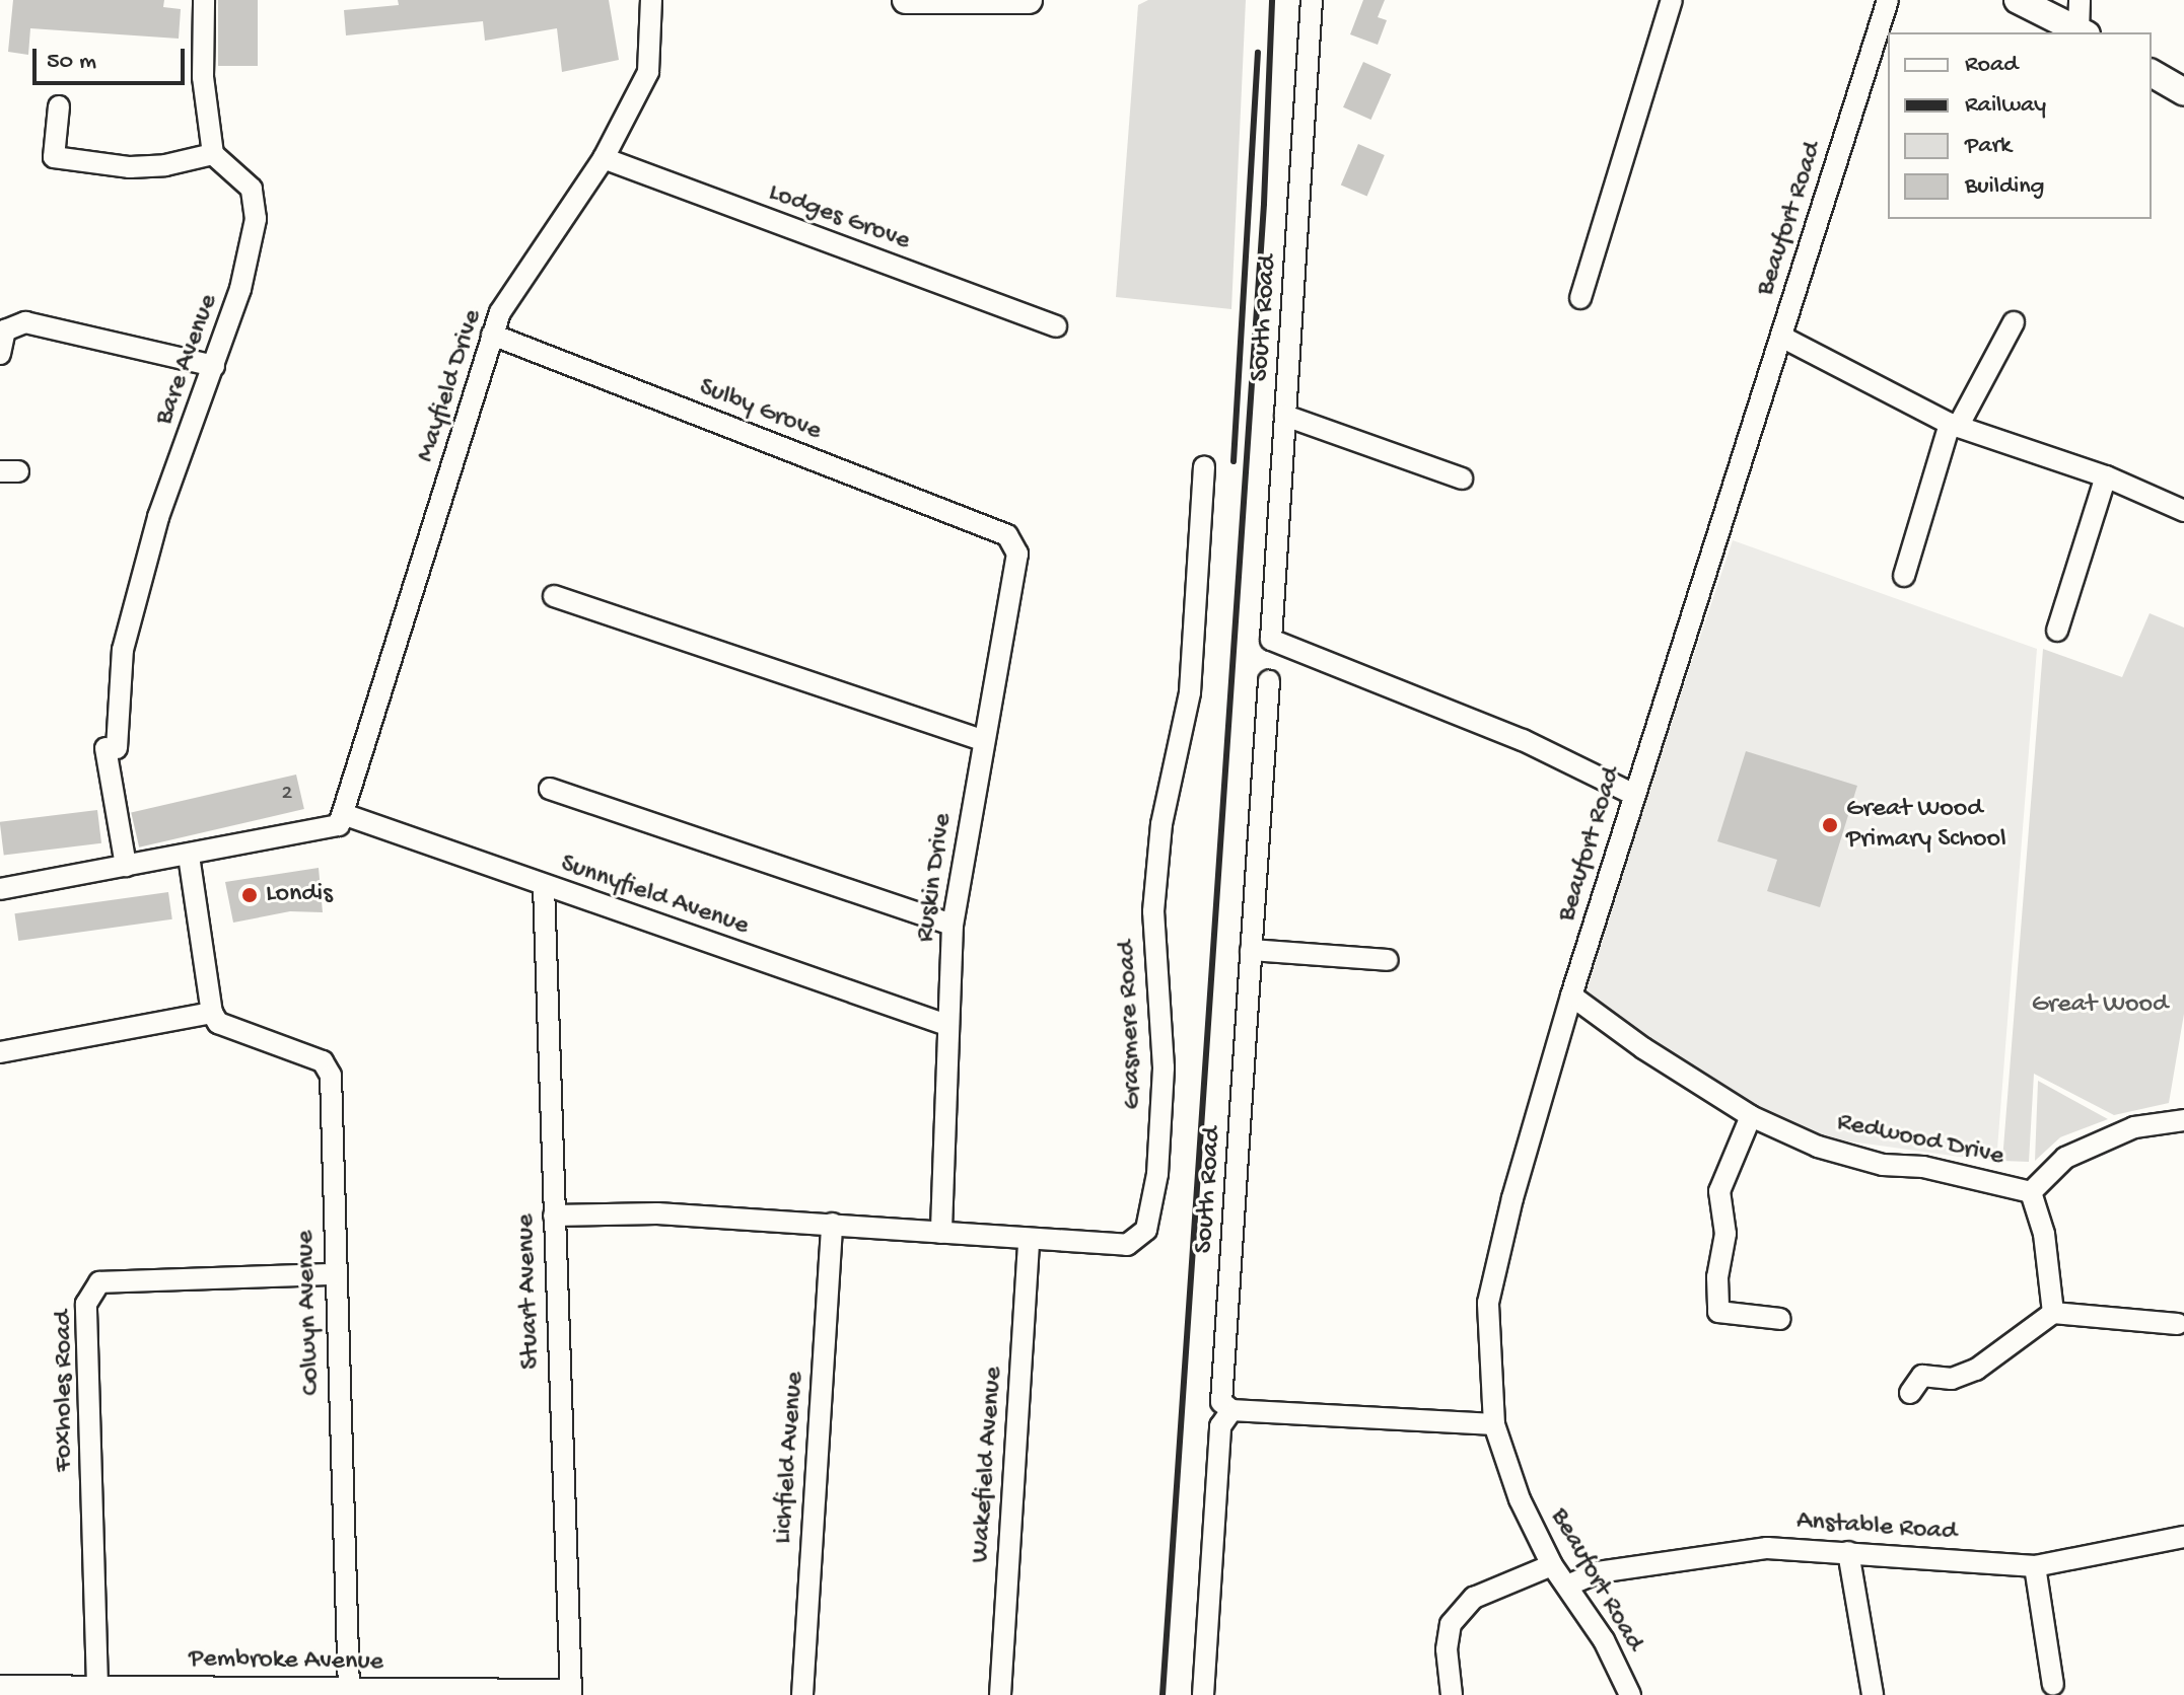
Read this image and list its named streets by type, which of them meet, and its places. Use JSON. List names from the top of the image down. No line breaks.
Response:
{"streets":{"street":["Lodges Grove","Beaufort Road","South Road","Bare Avenue","Mayfield Drive","Sulby Grove","Ruskin Drive","Sunnyfield Avenue","Grasmere Road","Redwood Drive","Stuart Avenue","Colwyn Avenue","Foxholes Road","Lichfield Avenue","Wakefield Avenue","Anstable Road","Pembroke Avenue"]},"crossings":[["Lodges Grove","Mayfield Drive"],["Beaufort Road","South Road"],["Beaufort Road","Redwood Drive"],["Beaufort Road","Anstable Road"],["Mayfield Drive","Sulby Grove"],["Mayfield Drive","Sunnyfield Avenue"],["Sulby Grove","Ruskin Drive"],["Ruskin Drive","Sunnyfield Avenue"],["Ruskin Drive","Grasmere Road"],["Sunnyfield Avenue","Stuart Avenue"],["Grasmere Road","Stuart Avenue"],["Grasmere Road","Lichfield Avenue"],["Grasmere Road","Wakefield Avenue"],["Stuart Avenue","Pembroke Avenue"],["Colwyn Avenue","Foxholes Road"],["Colwyn Avenue","Pembroke Avenue"],["Foxholes Road","Pembroke Avenue"]],"parks":["Great Wood"],"places":["Great Wood Primary School","Londis"],"house_numbers":["2"],"legend":["Road","Railway","Park","Building"],"scale_bar":"50 m"}
